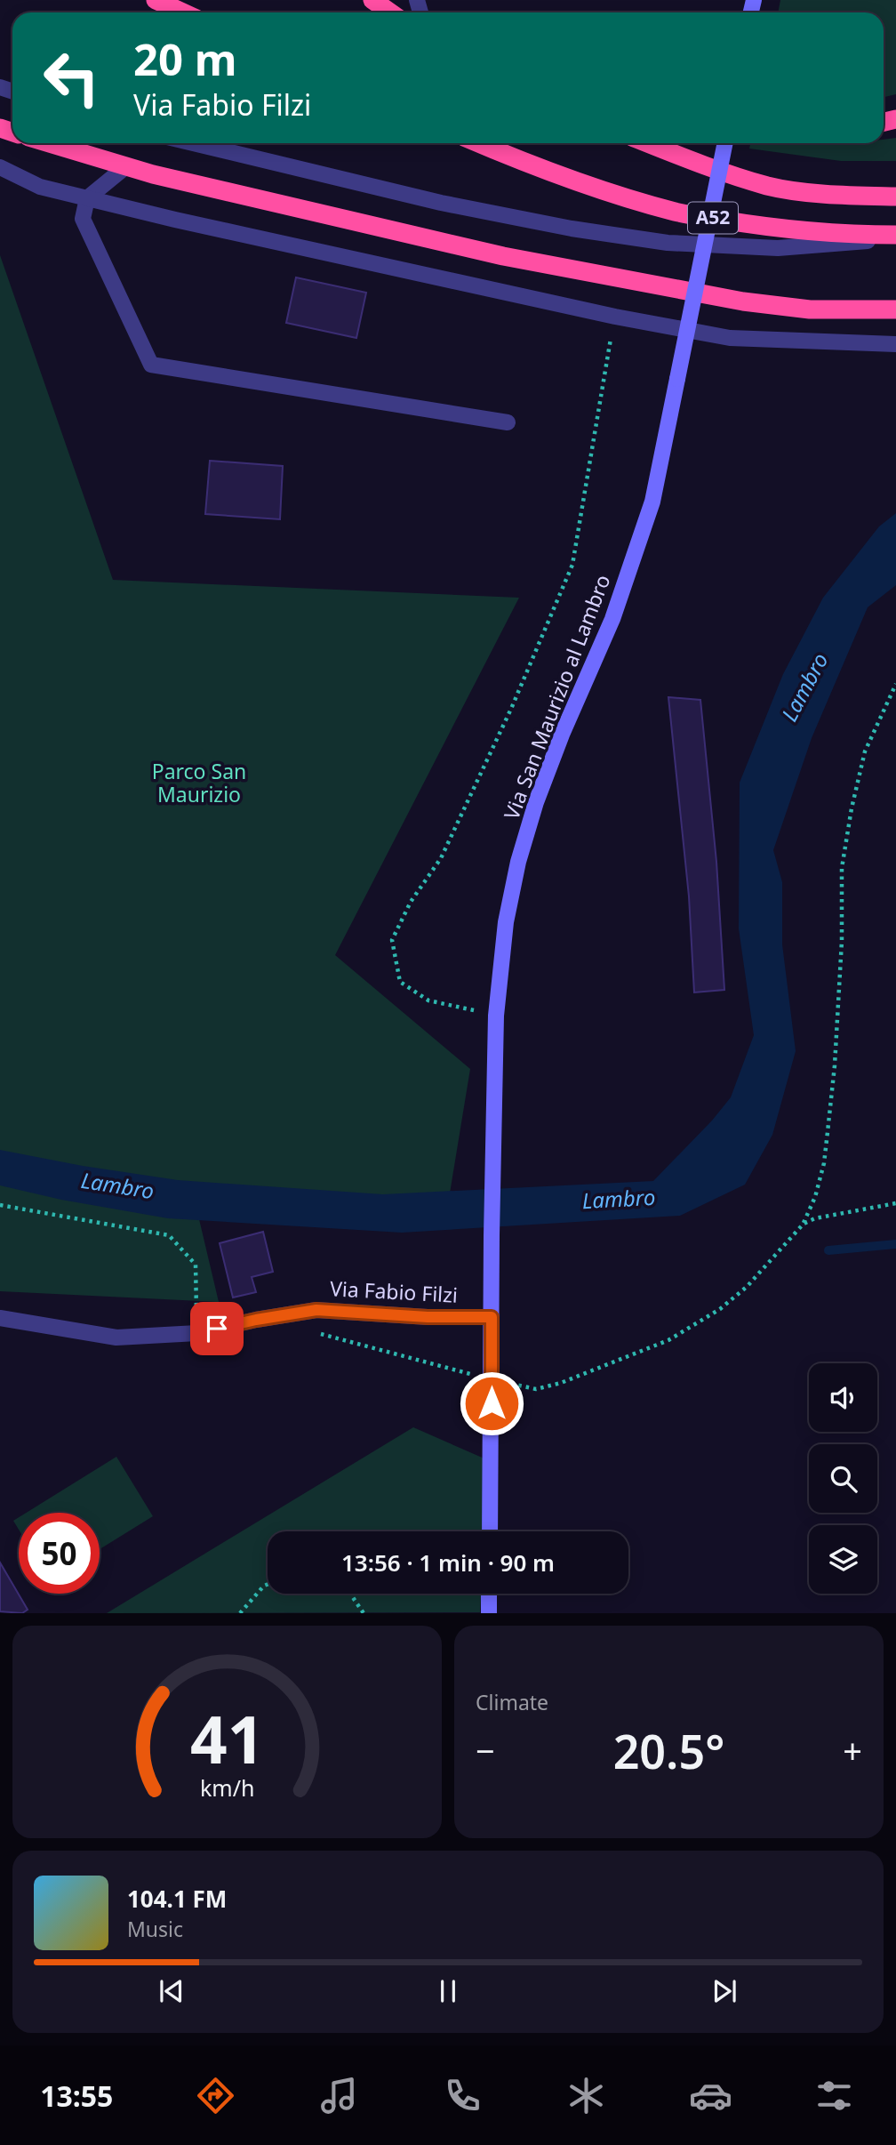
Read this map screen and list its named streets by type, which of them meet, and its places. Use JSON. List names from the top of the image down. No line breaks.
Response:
{"streets":{"highway":["A52"],"main road":["Via San Maurizio al Lambro"],"street":["Via Fabio Filzi"]},"crossings":[["Via San Maurizio al Lambro","Via Fabio Filzi"]],"water":["Lambro"],"parks":["Parco San Maurizio"],"page":{"turn":["20 m","Via Fabio Filzi"],"limit":"50","trip":"13:56 · 1 min · 90 m","tile":"Climate","heat":["−","20.5°","+"],"song":["104.1 FM","Music"],"tabs":"13:55","gauge":["41","km/h"]}}
